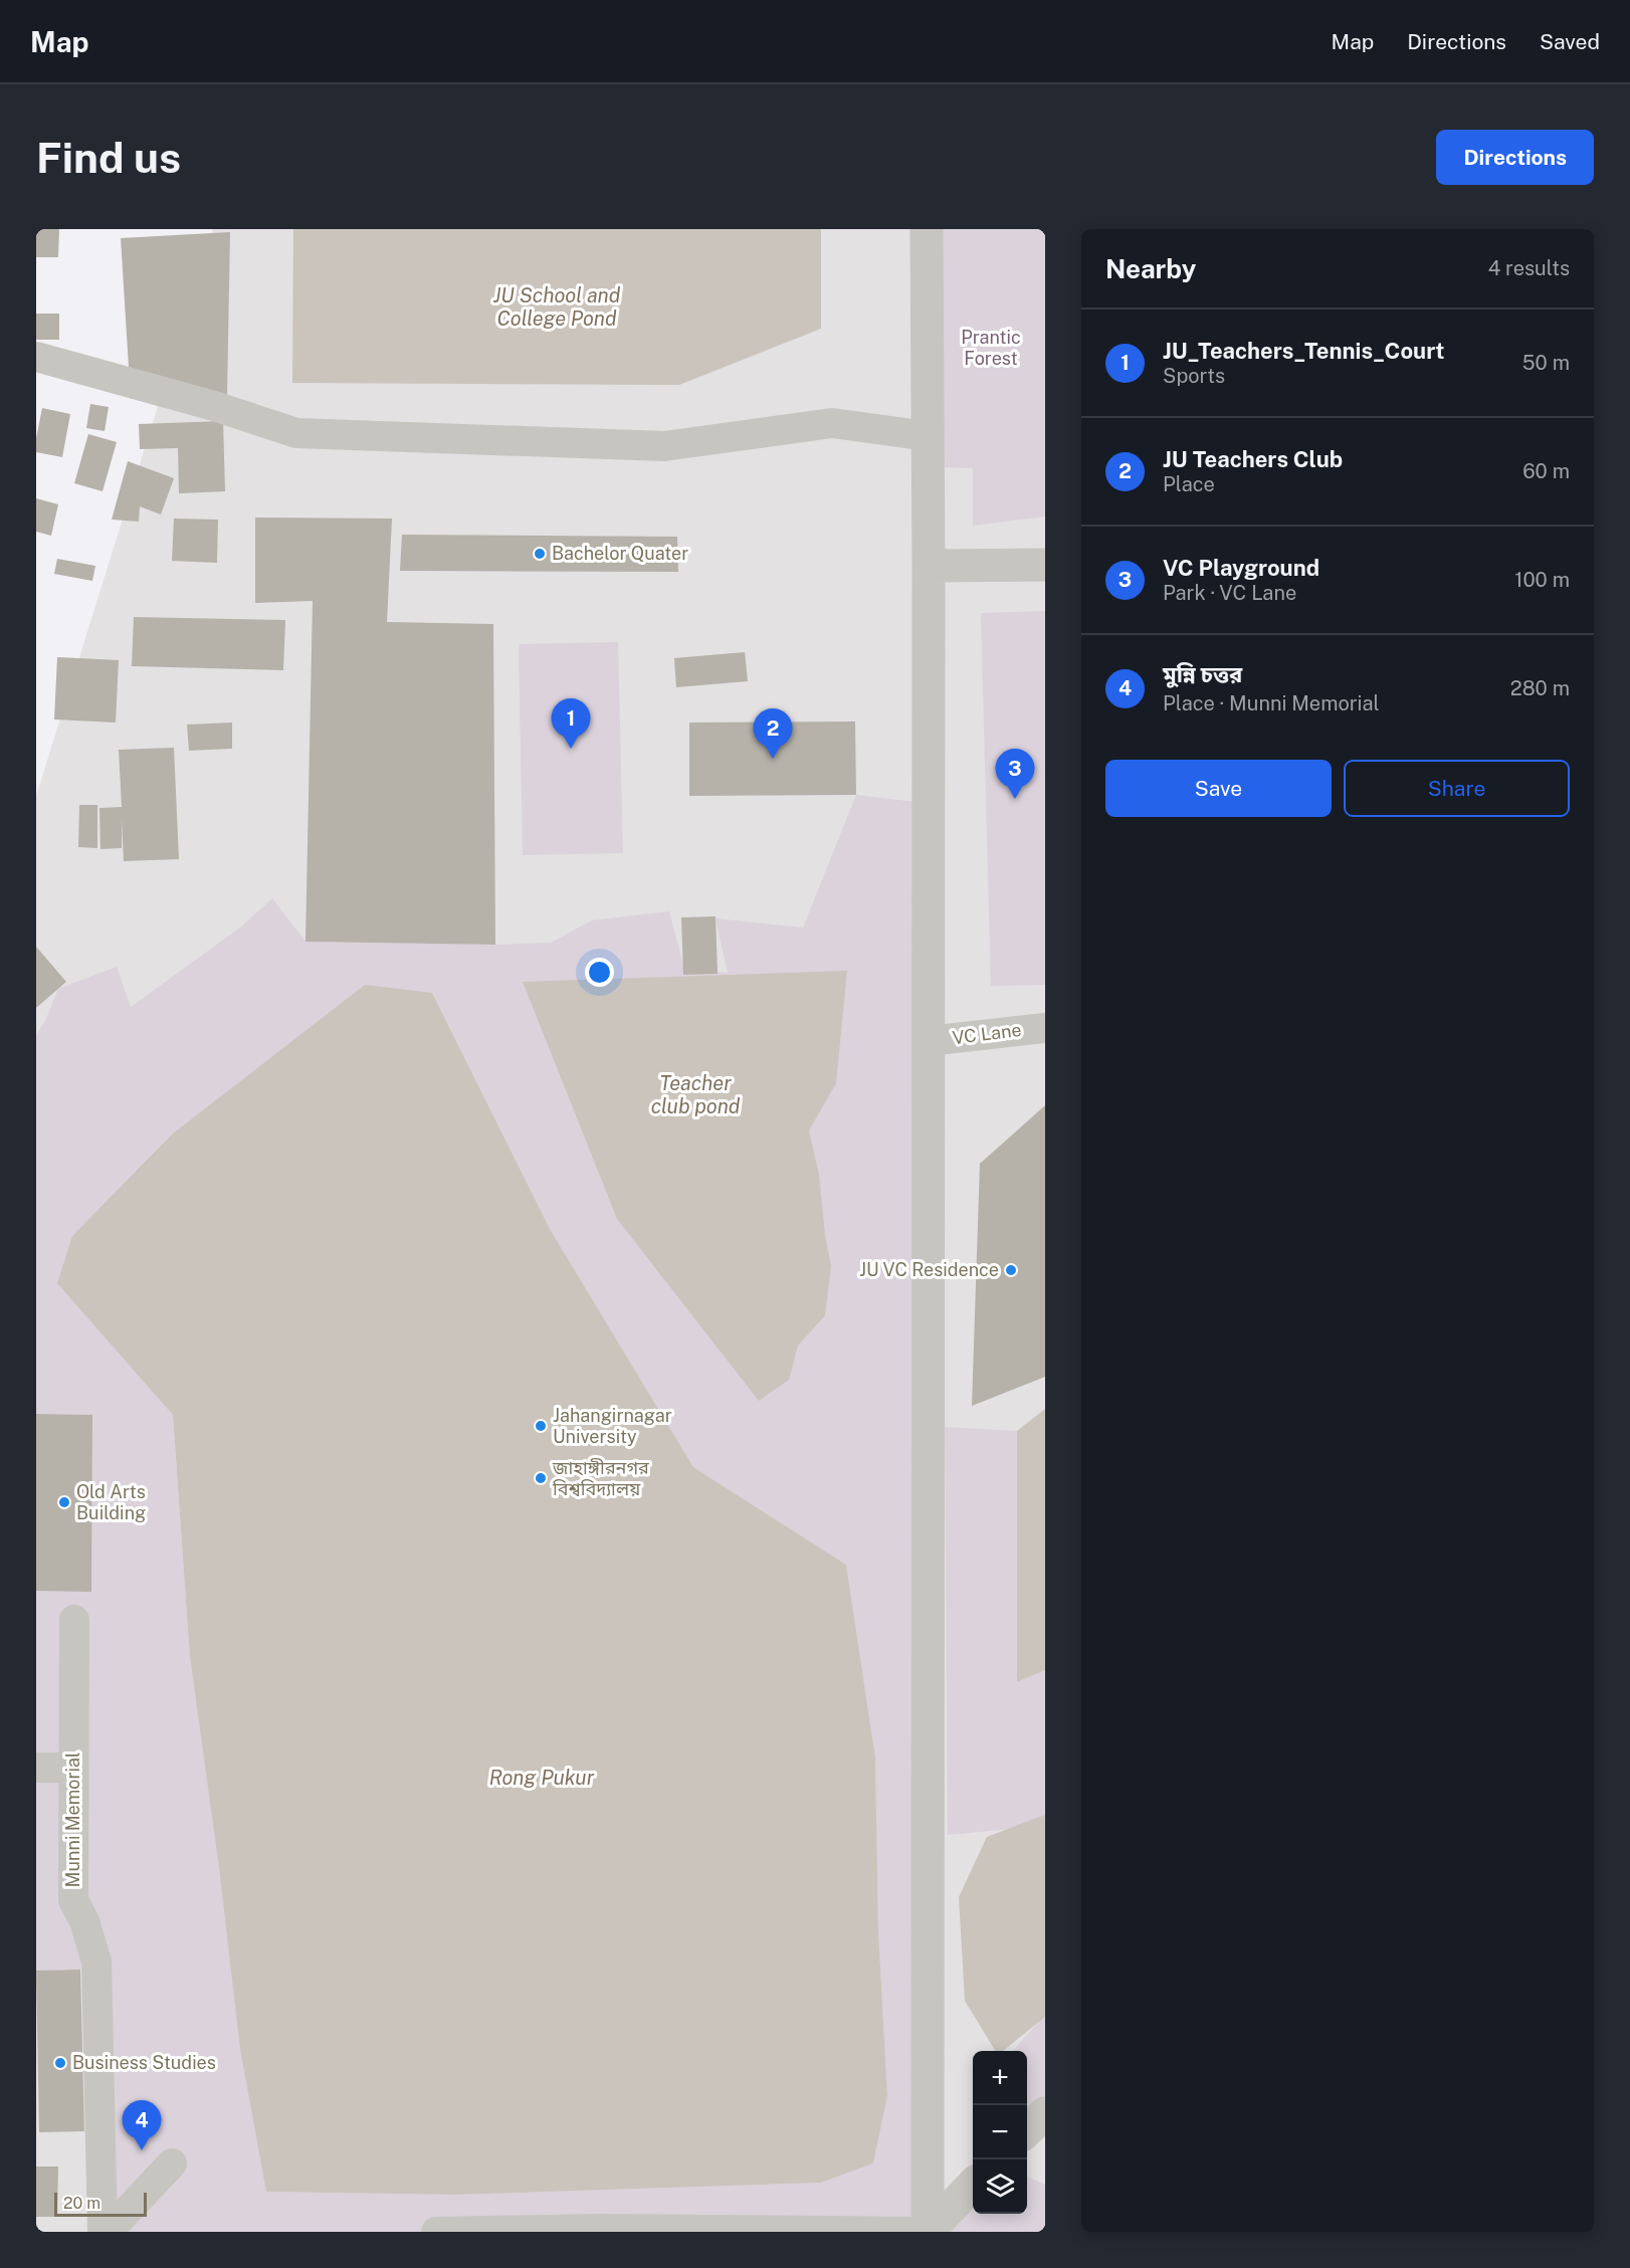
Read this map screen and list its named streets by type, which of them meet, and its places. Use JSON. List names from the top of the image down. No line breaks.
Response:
{"streets":{"street":["VC Lane","Munni Memorial"]},"water":["JU School and College Pond","Teacher club pond","Rong Pukur"],"parks":["Prantic Forest"],"places":["Bachelor Quater","JU VC Residence","Jahangirnagar University","জাহাঙ্গীরনগর বিশ্ববিদ্যালয়","Old Arts Building","Business Studies"],"scale_bar":"20 m","page":{"header":"Map","nav":["Map","Directions","Saved"],"buttons":["Directions",["Save","Share"]],"title":"Find us","heading":["Nearby","4 results"],"list":[{"mark":"1","name":"JU_Teachers_Tennis_Court","note":"Sports","value":"50 m"},{"mark":"2","name":"JU Teachers Club","note":"Place","value":"60 m"},{"mark":"3","name":"VC Playground","note":"Park · VC Lane","value":"100 m"},{"mark":"4","name":"মুন্নি চত্তর","note":"Place · Munni Memorial","value":"280 m"}],"pins":["1","2","3","4"],"map_buttons":["+","−"],"scale":"20 m"}}
